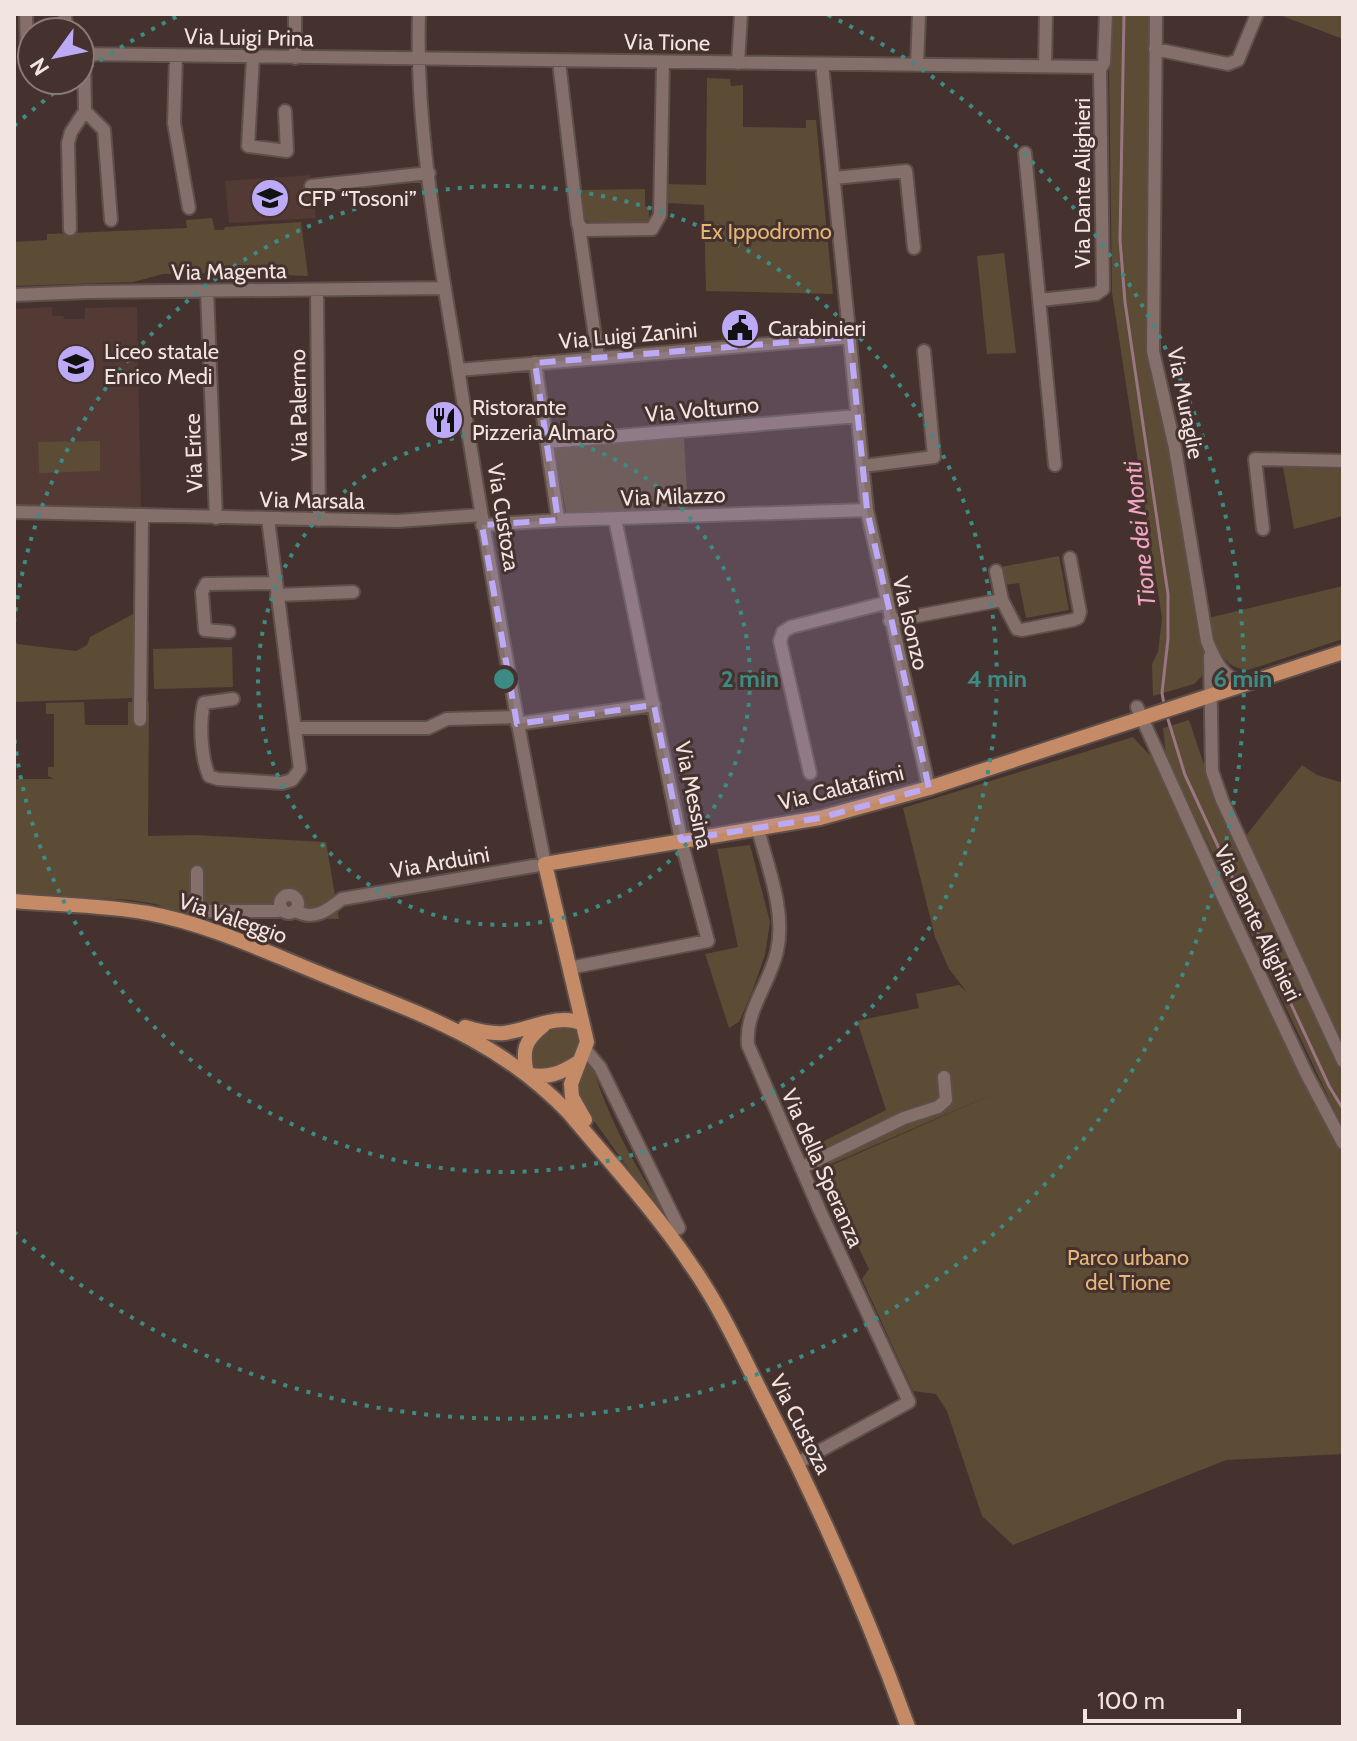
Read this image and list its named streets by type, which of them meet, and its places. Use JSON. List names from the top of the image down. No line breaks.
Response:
{"streets":{"main road":["Via Custoza","Via Calatafimi","Via Valeggio"],"street":["Via Luigi Prina","Via Tione","Via Dante Alighieri","Via Magenta","Via Luigi Zanini","Via Muraglie","Via Palermo","Via Volturno","Via Erice","Via Milazzo","Via Marsala","Via Isonzo","Via Messina","Via Arduini","Via della Speranza"]},"crossings":[["Via Luigi Prina","Via Tione"],["Via Luigi Prina","Via Custoza"],["Via Tione","Via Dante Alighieri"],["Via Tione","Via Custoza"],["Via Tione","Via Isonzo"],["Via Dante Alighieri","Via Calatafimi"],["Via Magenta","Via Palermo"],["Via Magenta","Via Erice"],["Via Magenta","Via Custoza"],["Via Luigi Zanini","Via Custoza"],["Via Luigi Zanini","Via Isonzo"],["Via Muraglie","Via Calatafimi"],["Via Palermo","Via Marsala"],["Via Volturno","Via Isonzo"],["Via Erice","Via Marsala"],["Via Milazzo","Via Marsala"],["Via Milazzo","Via Custoza"],["Via Milazzo","Via Isonzo"],["Via Milazzo","Via Messina"],["Via Marsala","Via Custoza"],["Via Custoza","Via Calatafimi"],["Via Custoza","Via Messina"],["Via Custoza","Via Arduini"],["Via Custoza","Via Valeggio"],["Via Isonzo","Via Calatafimi"],["Via Calatafimi","Via Messina"],["Via Calatafimi","Via Arduini"],["Via Calatafimi","Via della Speranza"]],"water":["Tione dei Monti"],"parks":["Ex Ippodromo","Parco urbano del Tione"],"places":{"school or university":["CFP “Tosoni”","Liceo statale Enrico Medi"],"public building":["Carabinieri"],"restaurant":["Ristorante Pizzeria Almarò"]},"scale_bar":"100 m","north":"bottom left","rings":["2 min","4 min","6 min"]}
